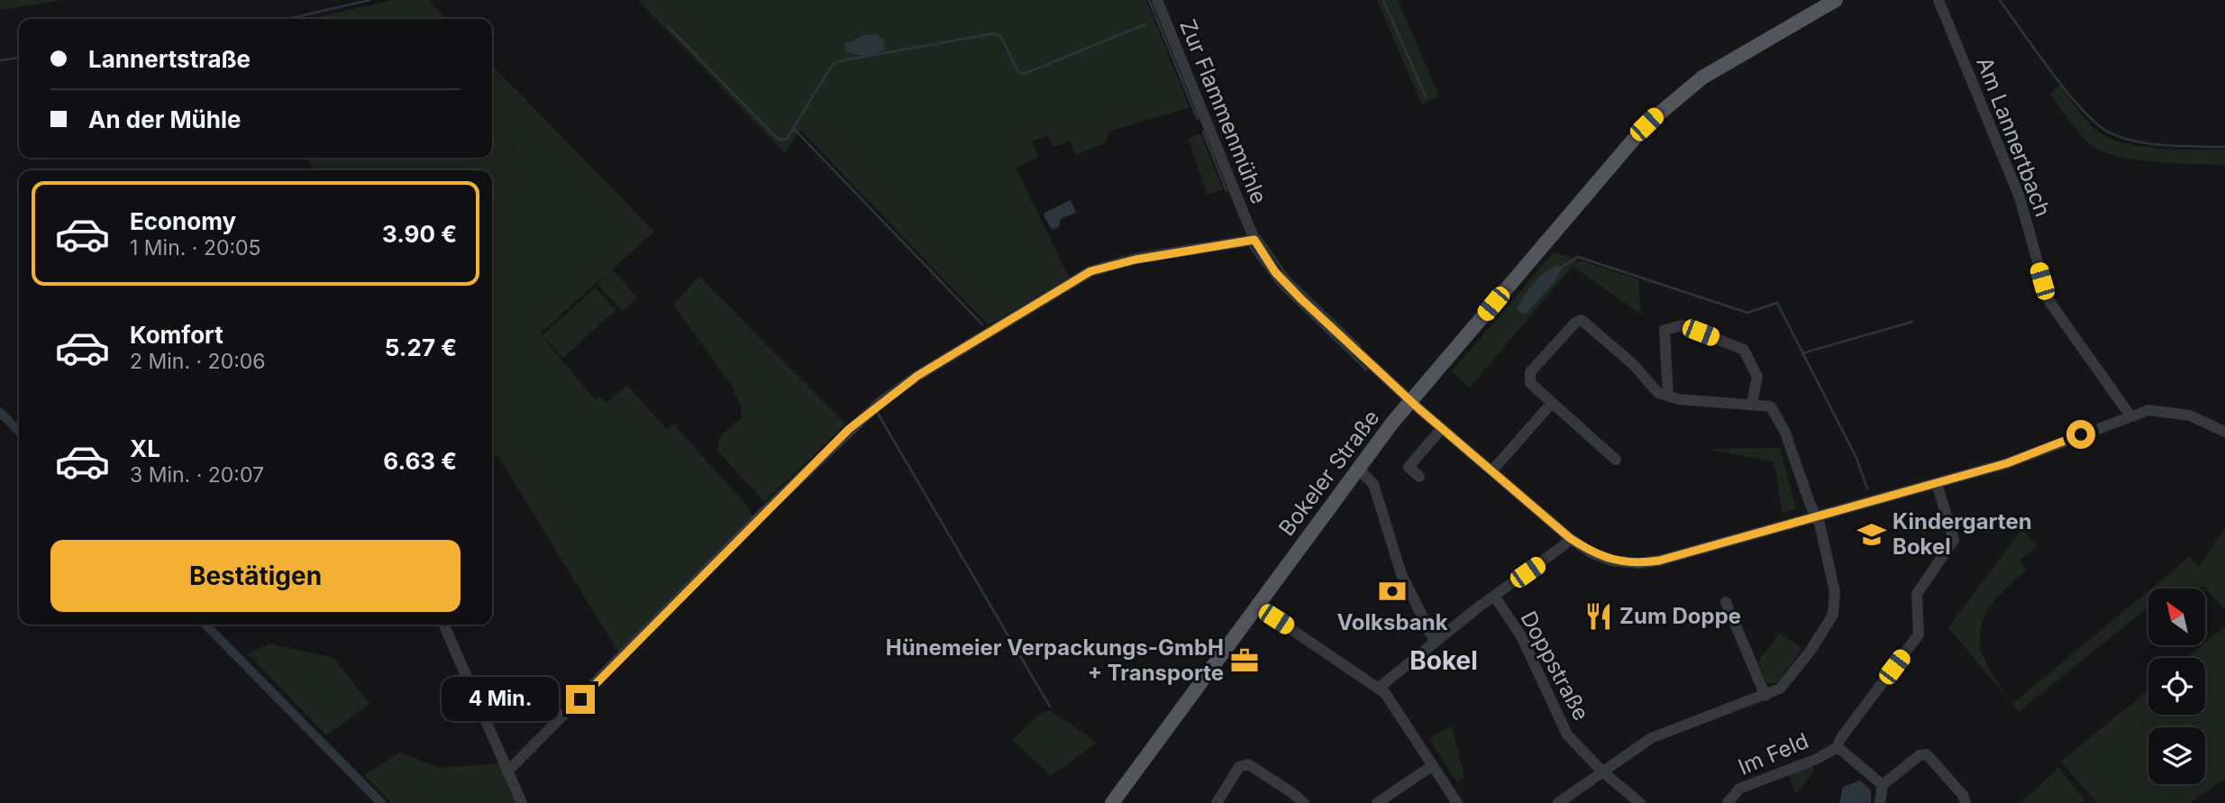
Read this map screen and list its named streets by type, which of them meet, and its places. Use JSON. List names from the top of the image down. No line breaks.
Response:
{"streets":{"main road":["Bokeler Straße"],"street":["Zur Flammenmühle","Am Lannertbach","Doppstraße","Im Feld"]},"crossings":[["Zur Flammenmühle","Am Lannertbach"],["Zur Flammenmühle","Bokeler Straße"],["Zur Flammenmühle","Doppstraße"],["Zur Flammenmühle","Im Feld"]],"districts":["Bokel"],"places":{"school or university":["Kindergarten Bokel"],"bank":["Volksbank"],"restaurant":["Zum Doppe"],"office":["Hünemeier Verpackungs-GmbH + Transporte"]},"north":"top left","page":{"banner":["Lannertstraße","An der Mühle"],"list":[{"name":"Economy","note":"1 Min. · 20:05","value":"3.90 €"},{"name":"Komfort","note":"2 Min. · 20:06","value":"5.27 €"},{"name":"XL","note":"3 Min. · 20:07","value":"6.63 €"}],"buttons":"Bestätigen","bubble":"4 Min."}}
